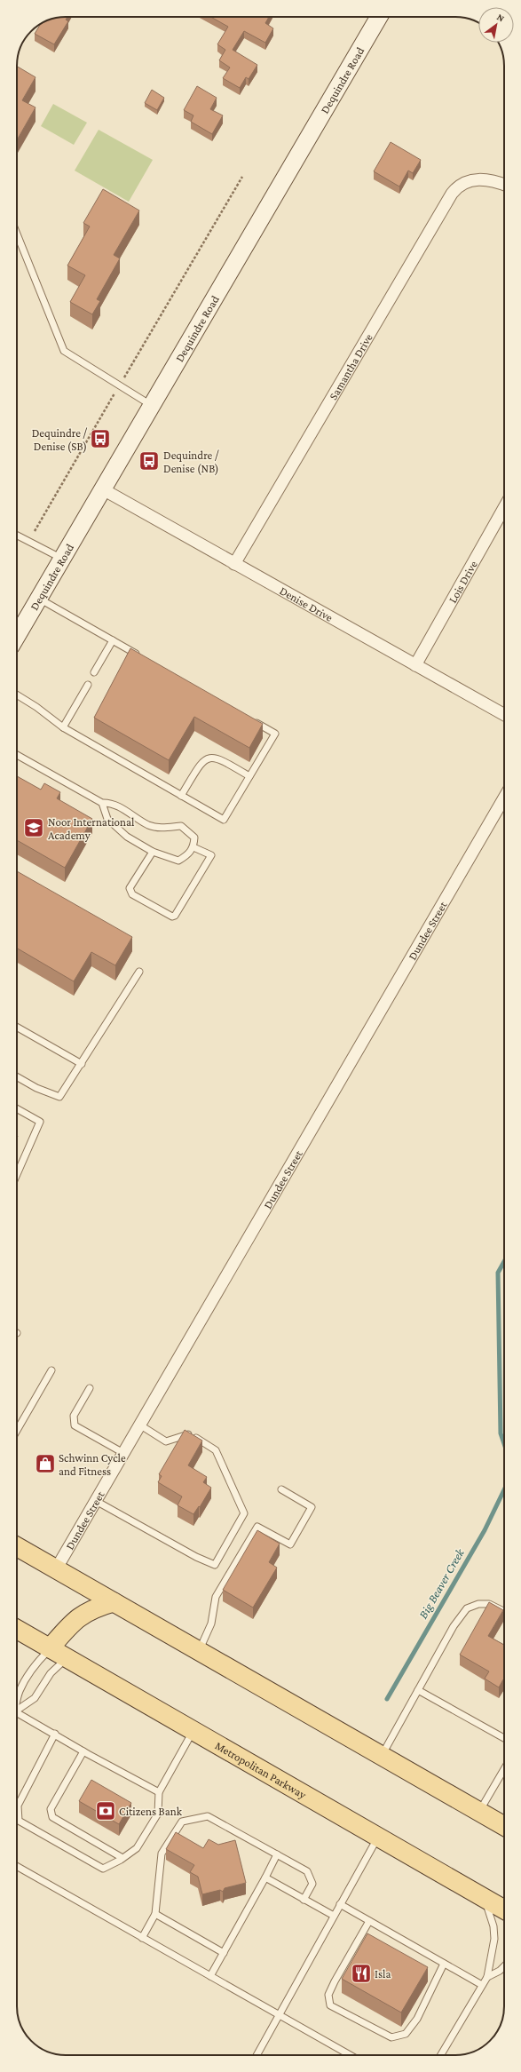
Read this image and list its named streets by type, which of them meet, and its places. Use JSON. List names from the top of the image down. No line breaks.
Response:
{"streets":{"main road":["Dequindre Road","Metropolitan Parkway"],"street":["Samantha Drive","Lois Drive","Denise Drive","Dundee Street"]},"crossings":[["Dequindre Road","Denise Drive"],["Samantha Drive","Denise Drive"],["Lois Drive","Denise Drive"]],"water":["Big Beaver Creek"],"places":{"bus stop":["Dequindre / Denise (SB)","Dequindre / Denise (NB)"],"school or university":["Noor International Academy"],"shop":["Schwinn Cycle and Fitness"],"bank":["Citizens Bank"],"restaurant":["Isla"]},"north":"top right"}
